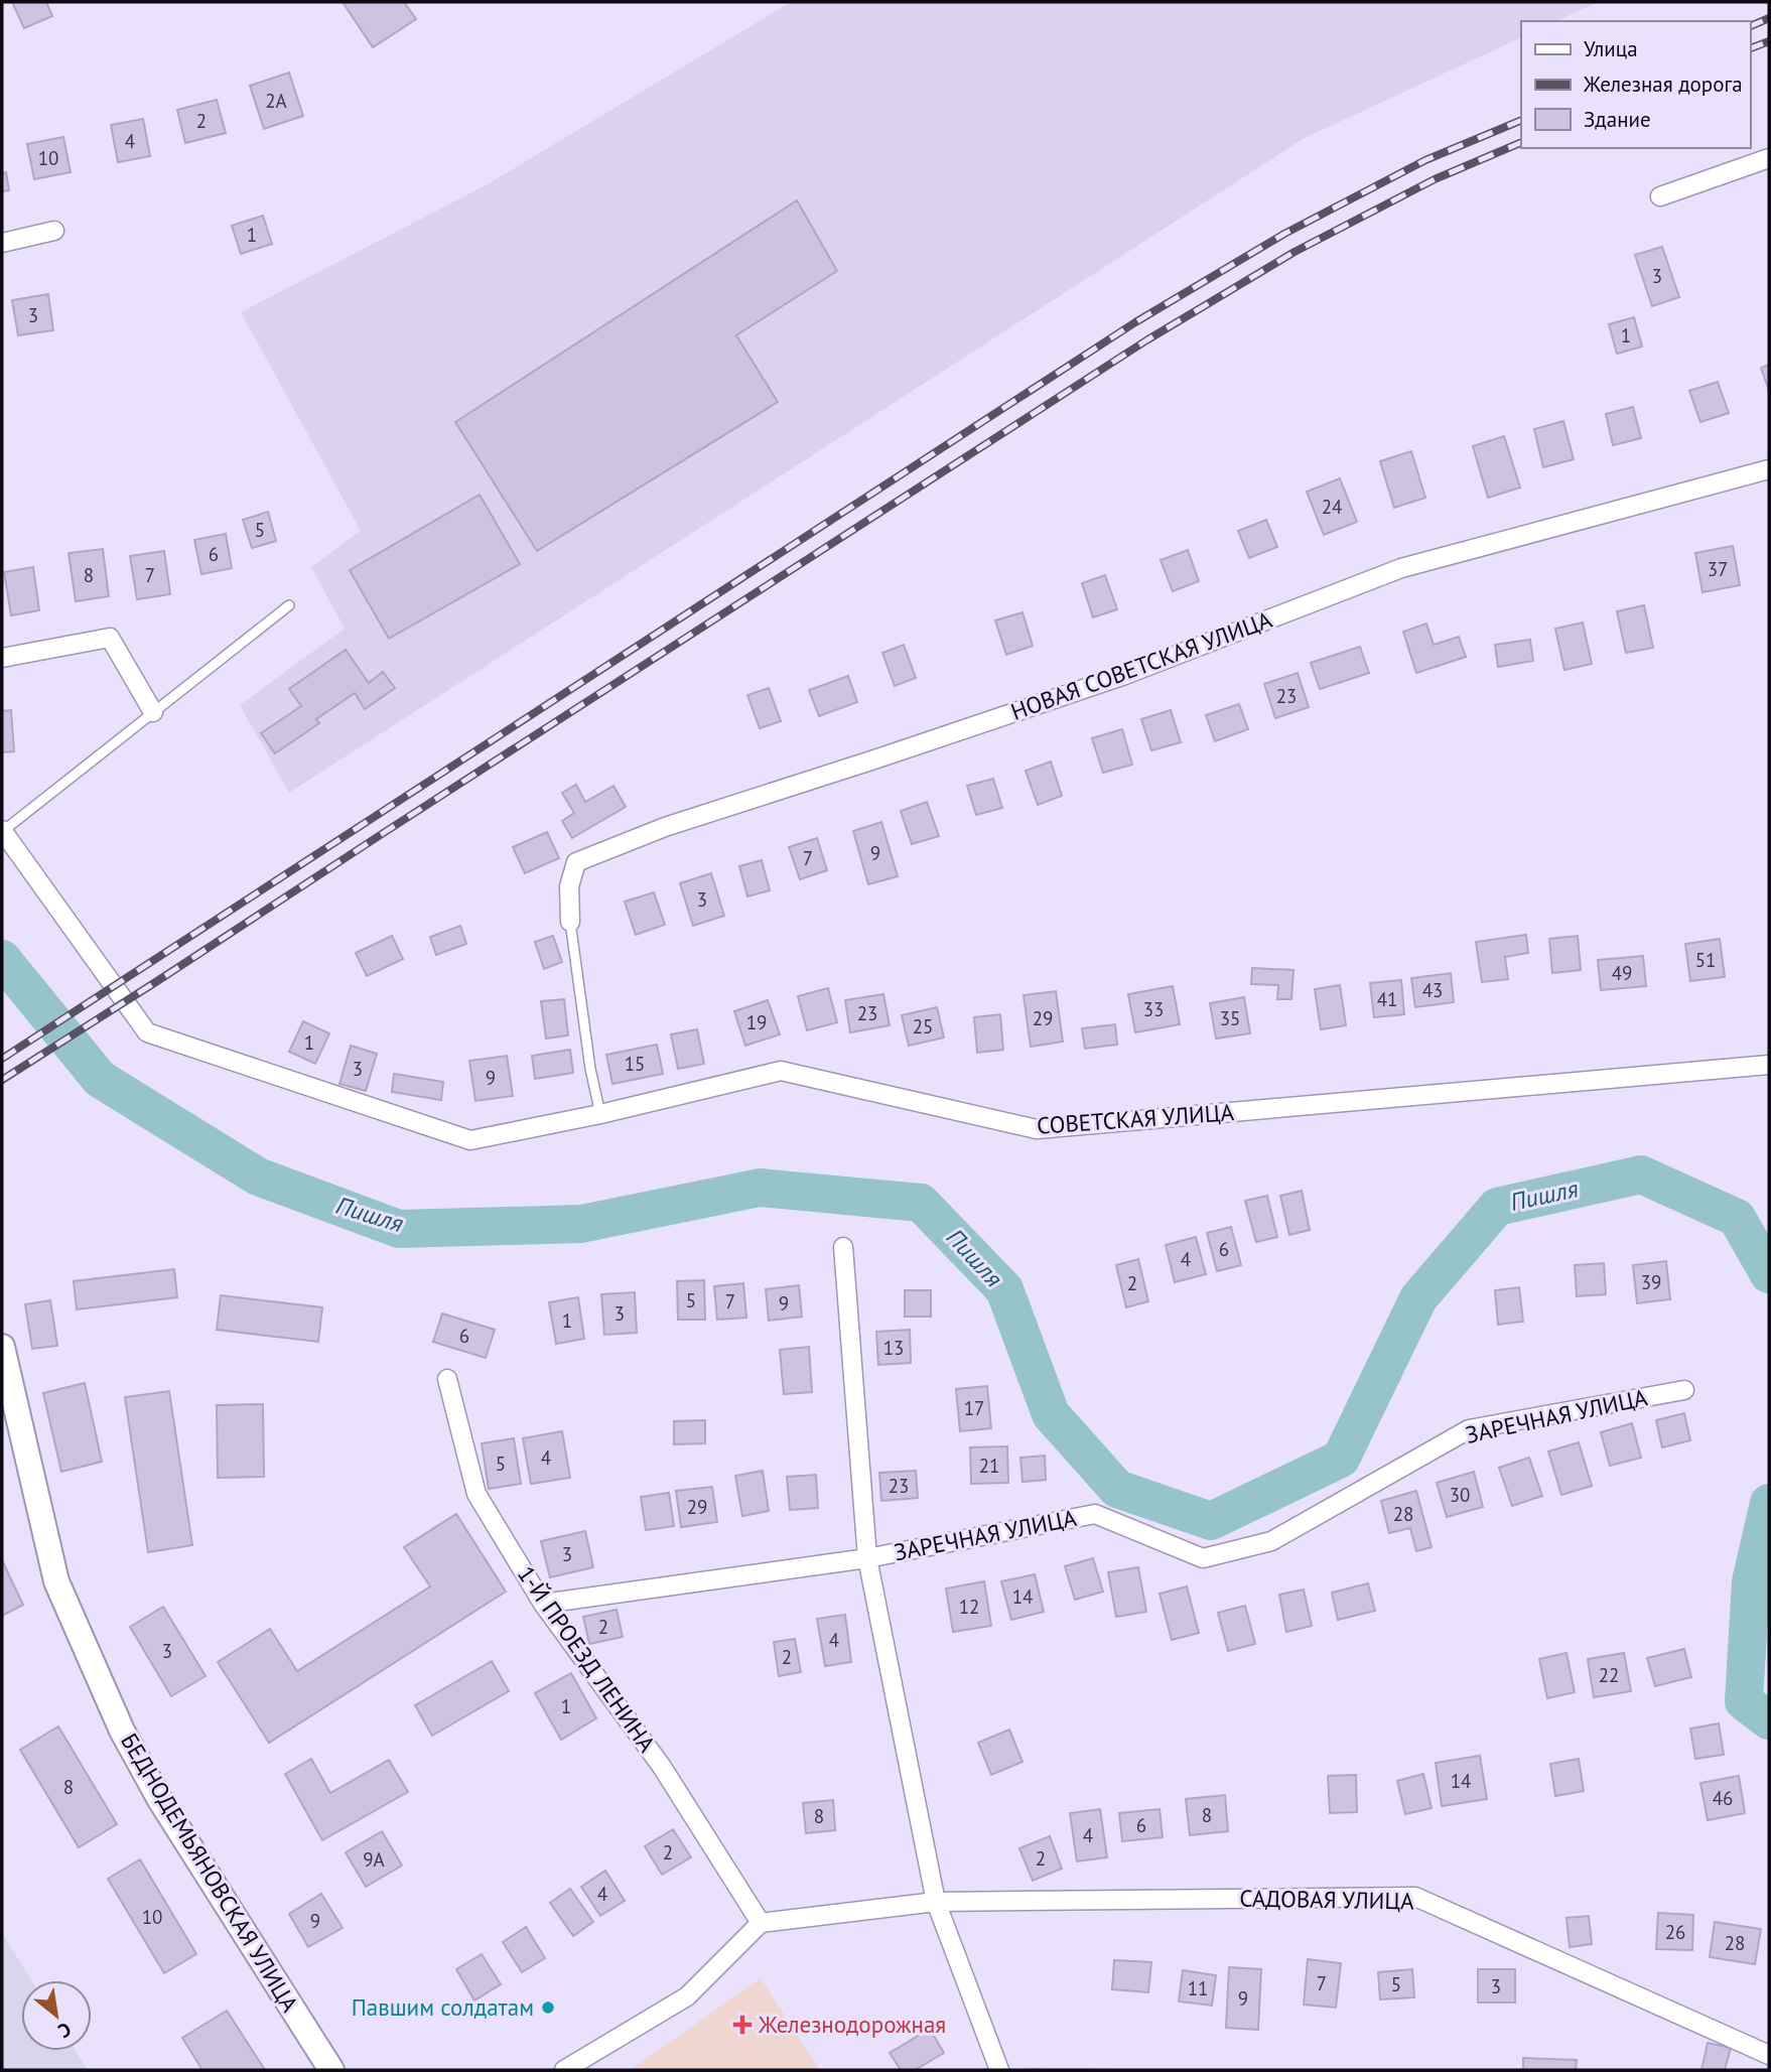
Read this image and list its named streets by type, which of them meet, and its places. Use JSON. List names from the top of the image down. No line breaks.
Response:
{"streets":{"main road":["БЕДНОДЕМЬЯНОВСКАЯ УЛИЦА"],"street":["НОВАЯ СОВЕТСКАЯ УЛИЦА","СОВЕТСКАЯ УЛИЦА","ЗАРЕЧНАЯ УЛИЦА","1-Й ПРОЕЗД ЛЕНИНА","САДОВАЯ УЛИЦА"]},"crossings":[["ЗАРЕЧНАЯ УЛИЦА","1-Й ПРОЕЗД ЛЕНИНА"],["1-Й ПРОЕЗД ЛЕНИНА","САДОВАЯ УЛИЦА"]],"water":["Пишля"],"places":{"other":["Павшим солдатам"],"health":["Железнодорожная"]},"house_numbers":["2А","2","4","10","1","3","3","1","24","5","6","37","8","7","23","9","7","3","51","49","43","41","33","23","29","35","19","25","1","15","3","9","6","4","39","2","5","7","9","3","1","6","13","17","4","5","21","23","30","29","28","3","14","12","2","4","3","2","22","1","14","8","46","8","8","6","4","2","2","9А","4","10","9","26","28","7","5","3","11","9"],"legend":["Улица","Железная дорога","Здание"],"north":"bottom right"}
